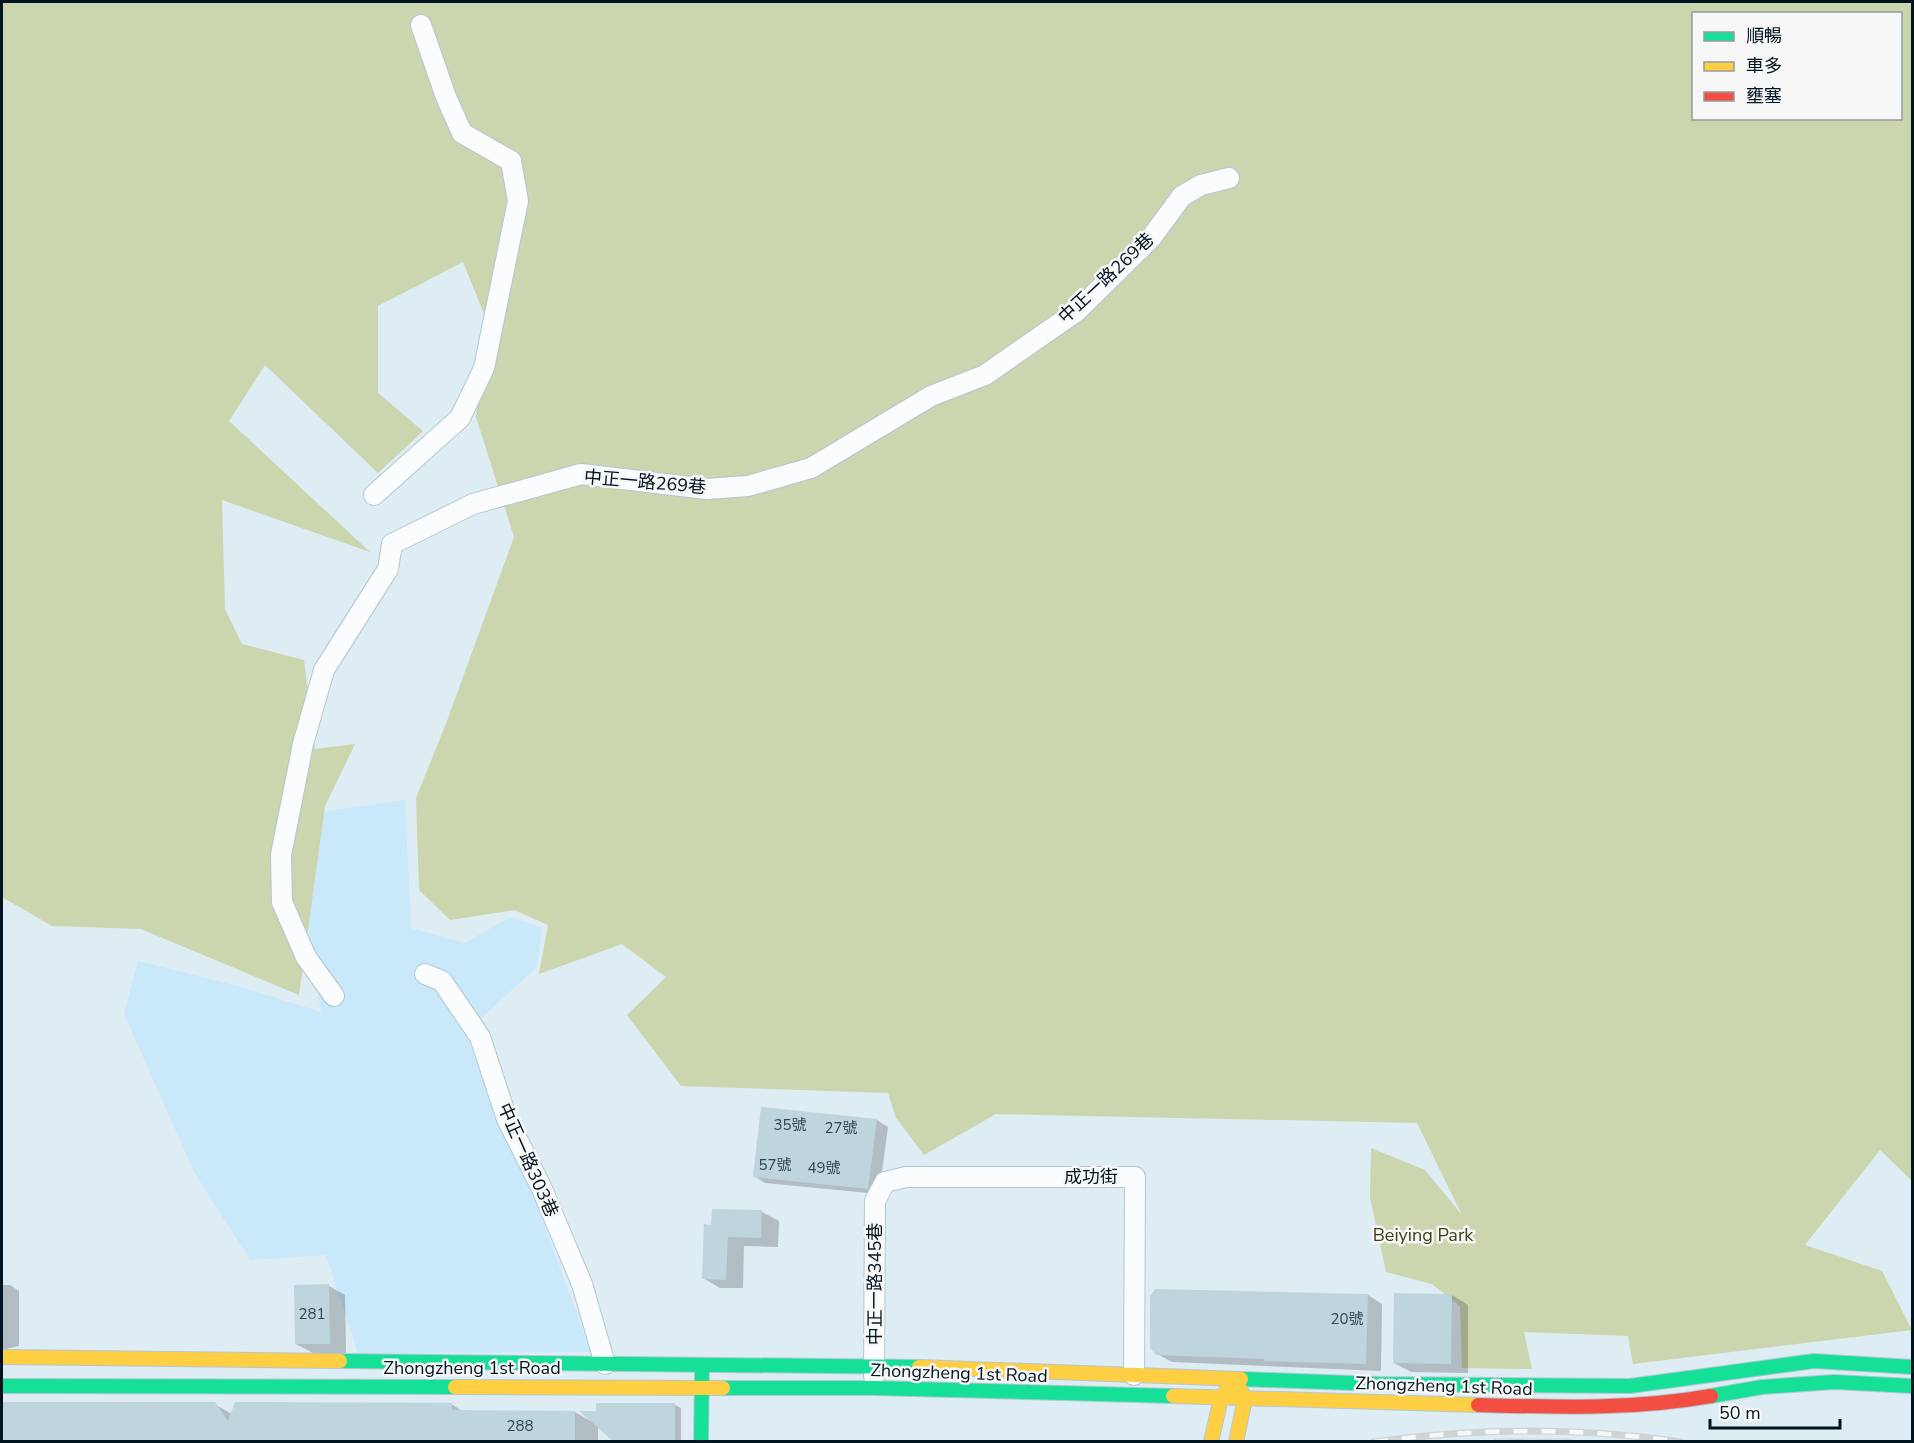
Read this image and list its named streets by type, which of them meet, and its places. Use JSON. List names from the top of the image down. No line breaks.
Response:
{"streets":{"main road":["Zhongzheng 1st Road"],"street":["中正一路269巷","中正一路303巷","成功街","中正一路345巷"]},"crossings":[["中正一路303巷","Zhongzheng 1st Road"],["成功街","中正一路345巷"],["成功街","Zhongzheng 1st Road"],["中正一路345巷","Zhongzheng 1st Road"]],"parks":["Beiying Park"],"house_numbers":["35號","27號","57號","49號","281","20號","288"],"legend":["順暢","車多","壅塞"],"scale_bar":"50 m"}
